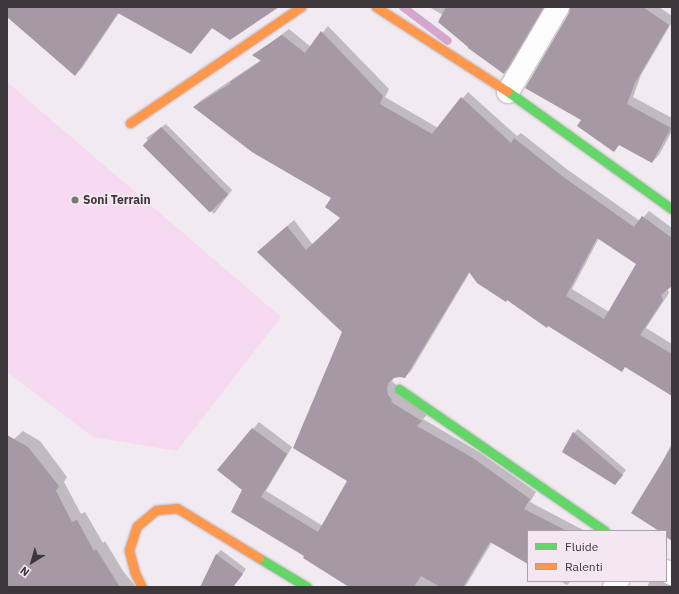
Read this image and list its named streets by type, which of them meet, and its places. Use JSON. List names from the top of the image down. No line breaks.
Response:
{"places":["Soni Terrain"],"legend":["Fluide","Ralenti"],"north":"bottom left"}
